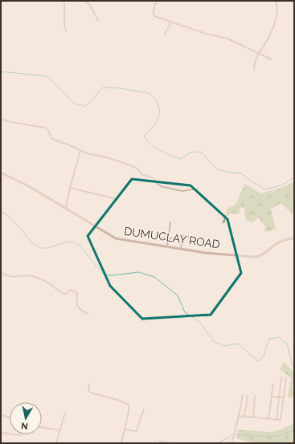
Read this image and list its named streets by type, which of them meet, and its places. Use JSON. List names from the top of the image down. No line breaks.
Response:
{"streets":{"street":["DUMUCLAY ROAD"]},"north":"bottom"}
